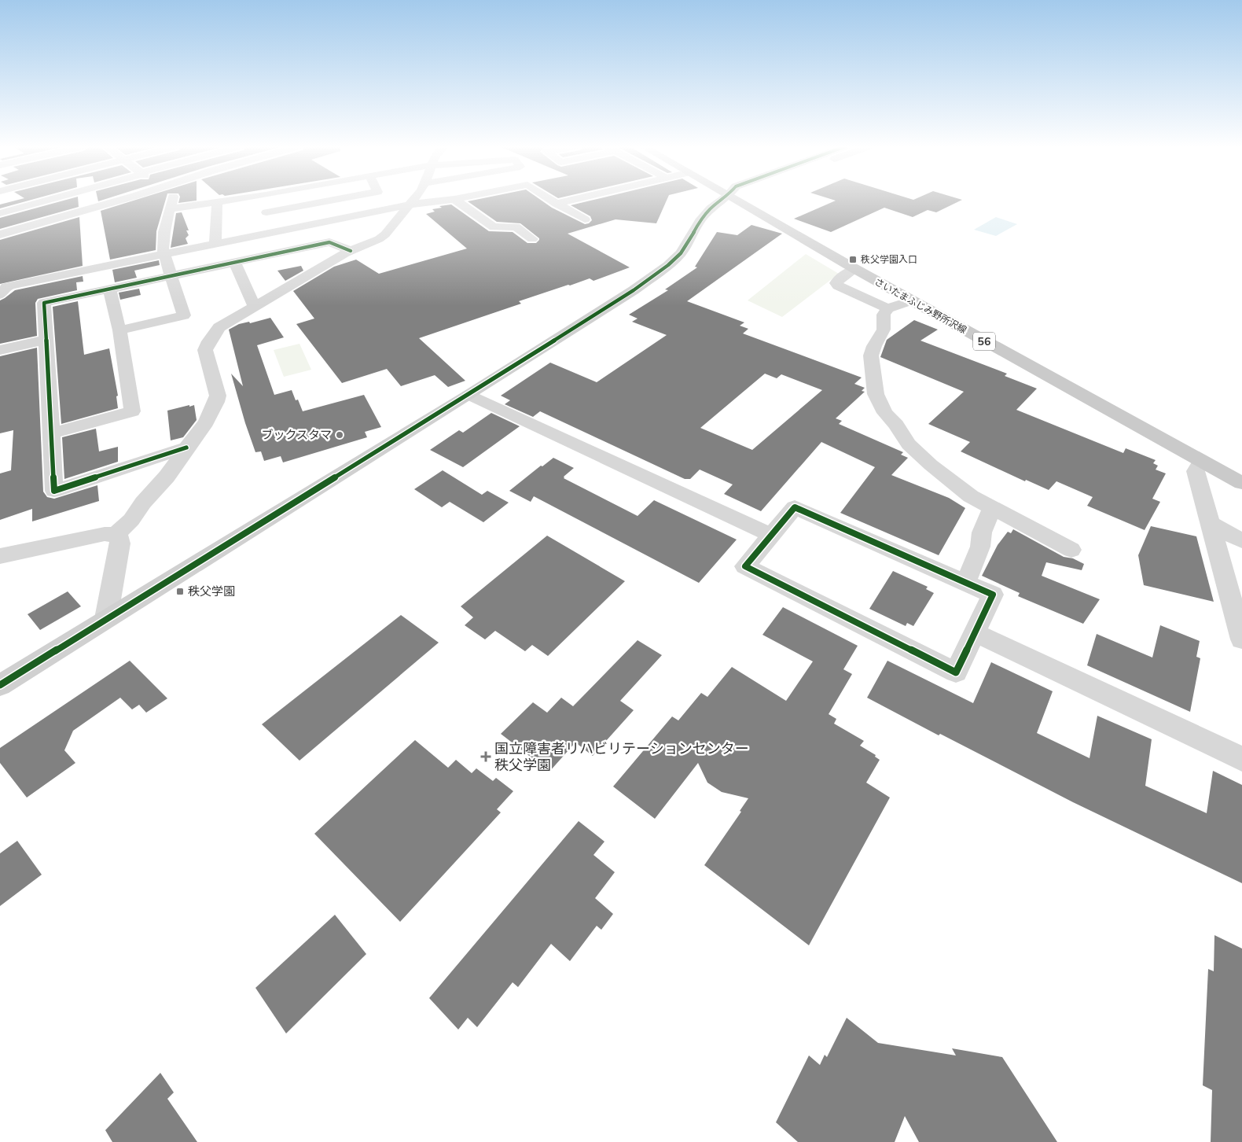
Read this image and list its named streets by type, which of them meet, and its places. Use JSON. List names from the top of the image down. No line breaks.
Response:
{"streets":{"main road":["さいたまふじみ野所沢線","56"]},"places":{"transit":["秩父学園入口","秩父学園"],"other":["ブックスタマ"],"health":["国立障害者リハビリテーションセンター 秩父学園"]}}
